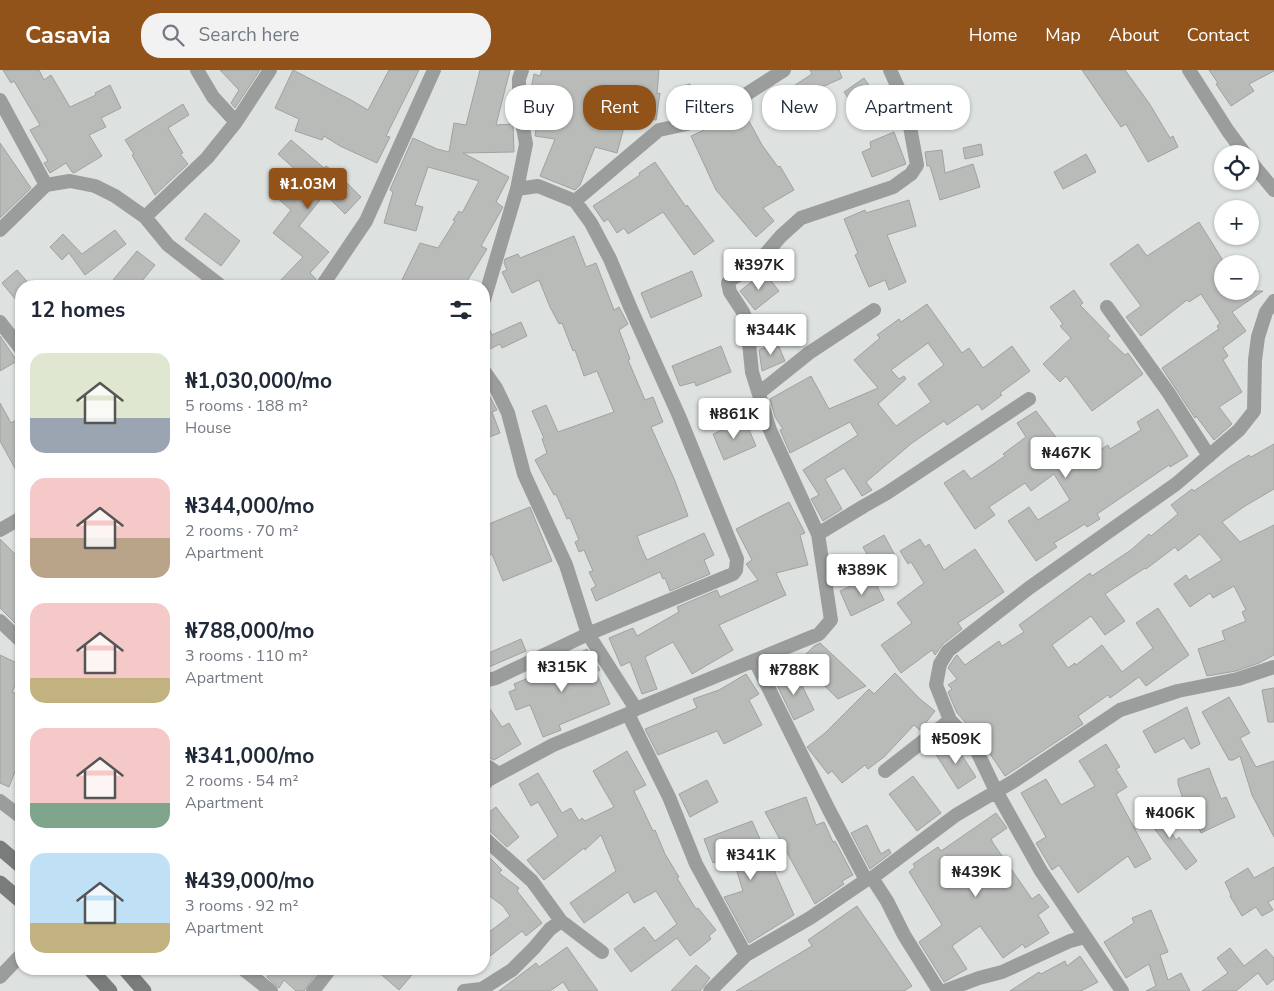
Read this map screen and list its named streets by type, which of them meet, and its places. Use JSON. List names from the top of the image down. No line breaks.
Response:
{"page":{"header":"Casavia","search":"Search here","nav":["Home","Map","About","Contact"],"chip":["Buy","Rent","Filters","New","Apartment"],"map_buttons":["+","−"],"price":["₦1.03M","₦397K","₦344K","₦861K","₦467K","₦389K","₦315K","₦788K","₦509K","₦406K","₦341K","₦439K"],"heading":"12 homes","list":[{"name":"₦1,030,000/mo","note":"5 rooms · 188 m² · House"},{"name":"₦344,000/mo","note":"2 rooms · 70 m² · Apartment"},{"name":"₦788,000/mo","note":"3 rooms · 110 m² · Apartment"},{"name":"₦341,000/mo","note":"2 rooms · 54 m² · Apartment"},{"name":"₦439,000/mo","note":"3 rooms · 92 m² · Apartment"}]}}
